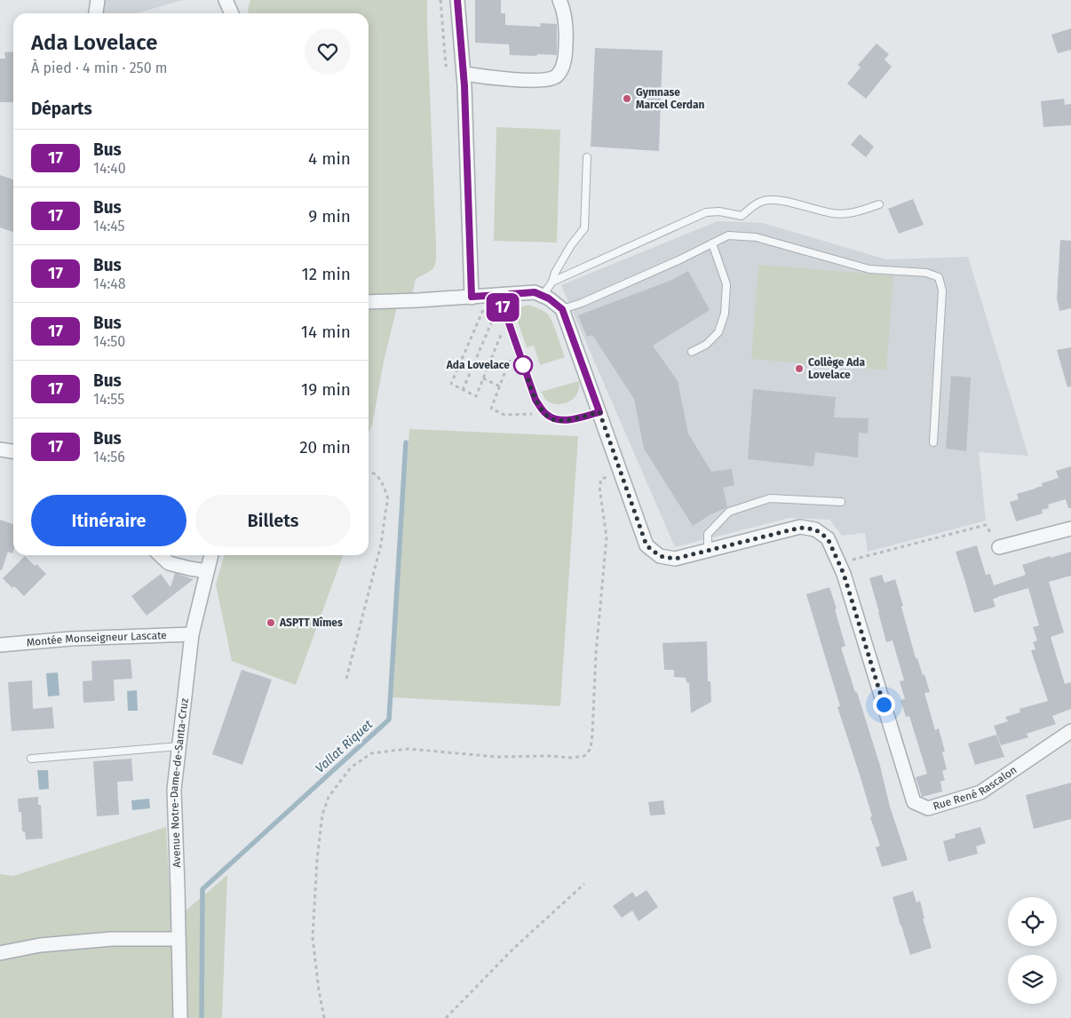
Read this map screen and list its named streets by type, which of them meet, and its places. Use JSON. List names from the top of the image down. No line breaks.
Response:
{"streets":{"street":["Montée Monseigneur Lascate","Avenue Notre-Dame-de-Santa-Cruz","Rue René Rascalon"]},"crossings":[["Montée Monseigneur Lascate","Avenue Notre-Dame-de-Santa-Cruz"]],"water":["Vallat Riquet"],"places":["Gymnase Marcel Cerdan","Ada Lovelace","Collège Ada Lovelace","ASPTT Nîmes"],"lines":["bus line 17"],"page":{"on_map":"17","heading":[["Ada Lovelace","À pied · 4 min · 250 m"],"Départs"],"list":[{"mark":"17","name":"Bus","note":"14:40","value":"4 min"},{"mark":"17","name":"Bus","note":"14:45","value":"9 min"},{"mark":"17","name":"Bus","note":"14:48","value":"12 min"},{"mark":"17","name":"Bus","note":"14:50","value":"14 min"},{"mark":"17","name":"Bus","note":"14:55","value":"19 min"},{"mark":"17","name":"Bus","note":"14:56","value":"20 min"}],"buttons":["Itinéraire","Billets"]}}
